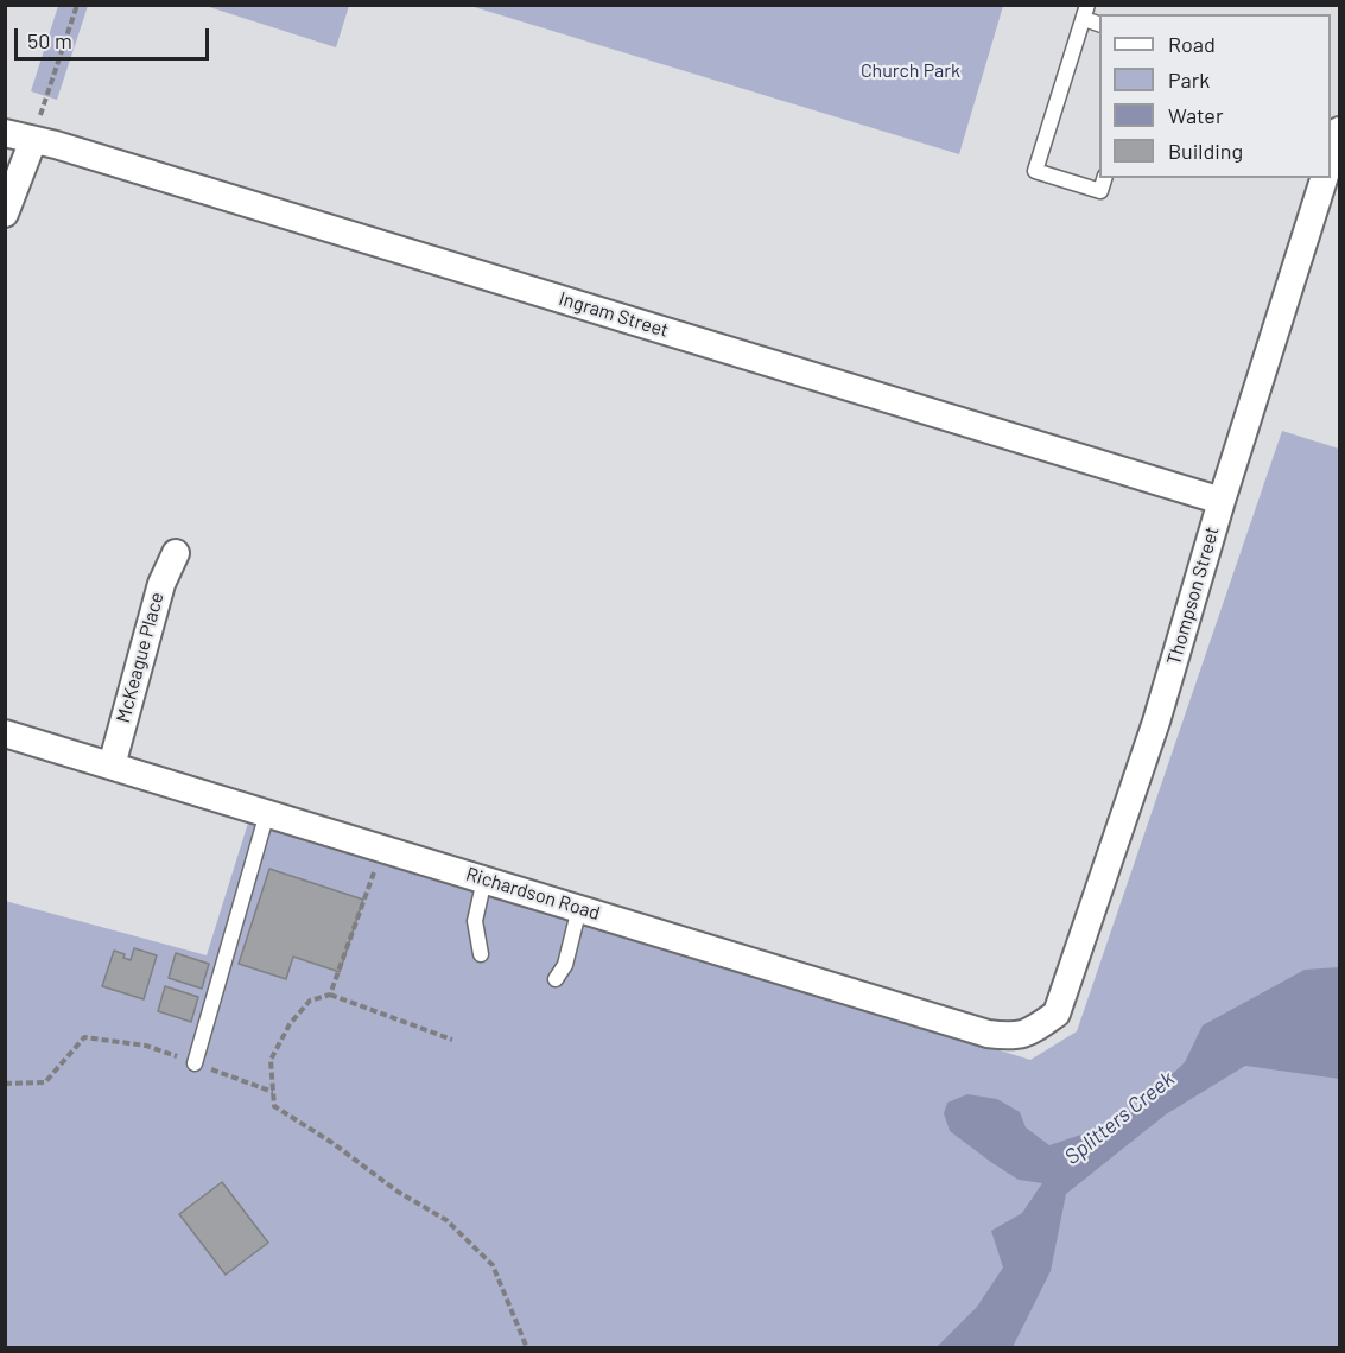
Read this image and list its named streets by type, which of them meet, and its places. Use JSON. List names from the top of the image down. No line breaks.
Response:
{"streets":{"street":["Ingram Street","Thompson Street","McKeague Place","Richardson Road"]},"crossings":[["Ingram Street","Thompson Street"],["Thompson Street","Richardson Road"],["McKeague Place","Richardson Road"]],"water":["Splitters Creek"],"parks":["Church Park"],"legend":["Road","Park","Water","Building"],"scale_bar":"50 m"}
